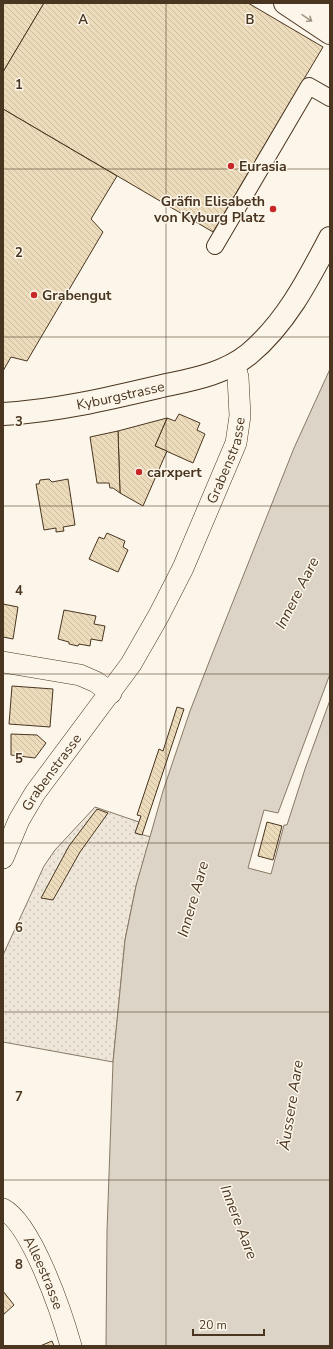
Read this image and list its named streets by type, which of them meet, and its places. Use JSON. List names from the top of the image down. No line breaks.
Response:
{"streets":{"main road":["Kyburgstrasse"],"street":["Grabenstrasse","Alleestrasse"]},"crossings":[["Kyburgstrasse","Grabenstrasse"]],"water":["Innere Aare","Äussere Aare"],"places":["Eurasia","Gräfin Elisabeth von Kyburg Platz","Grabengut","carxpert"],"scale_bar":"20 m","grid":{"columns":["A","B"],"rows":["1","2","3","4","5","6","7","8"]}}
